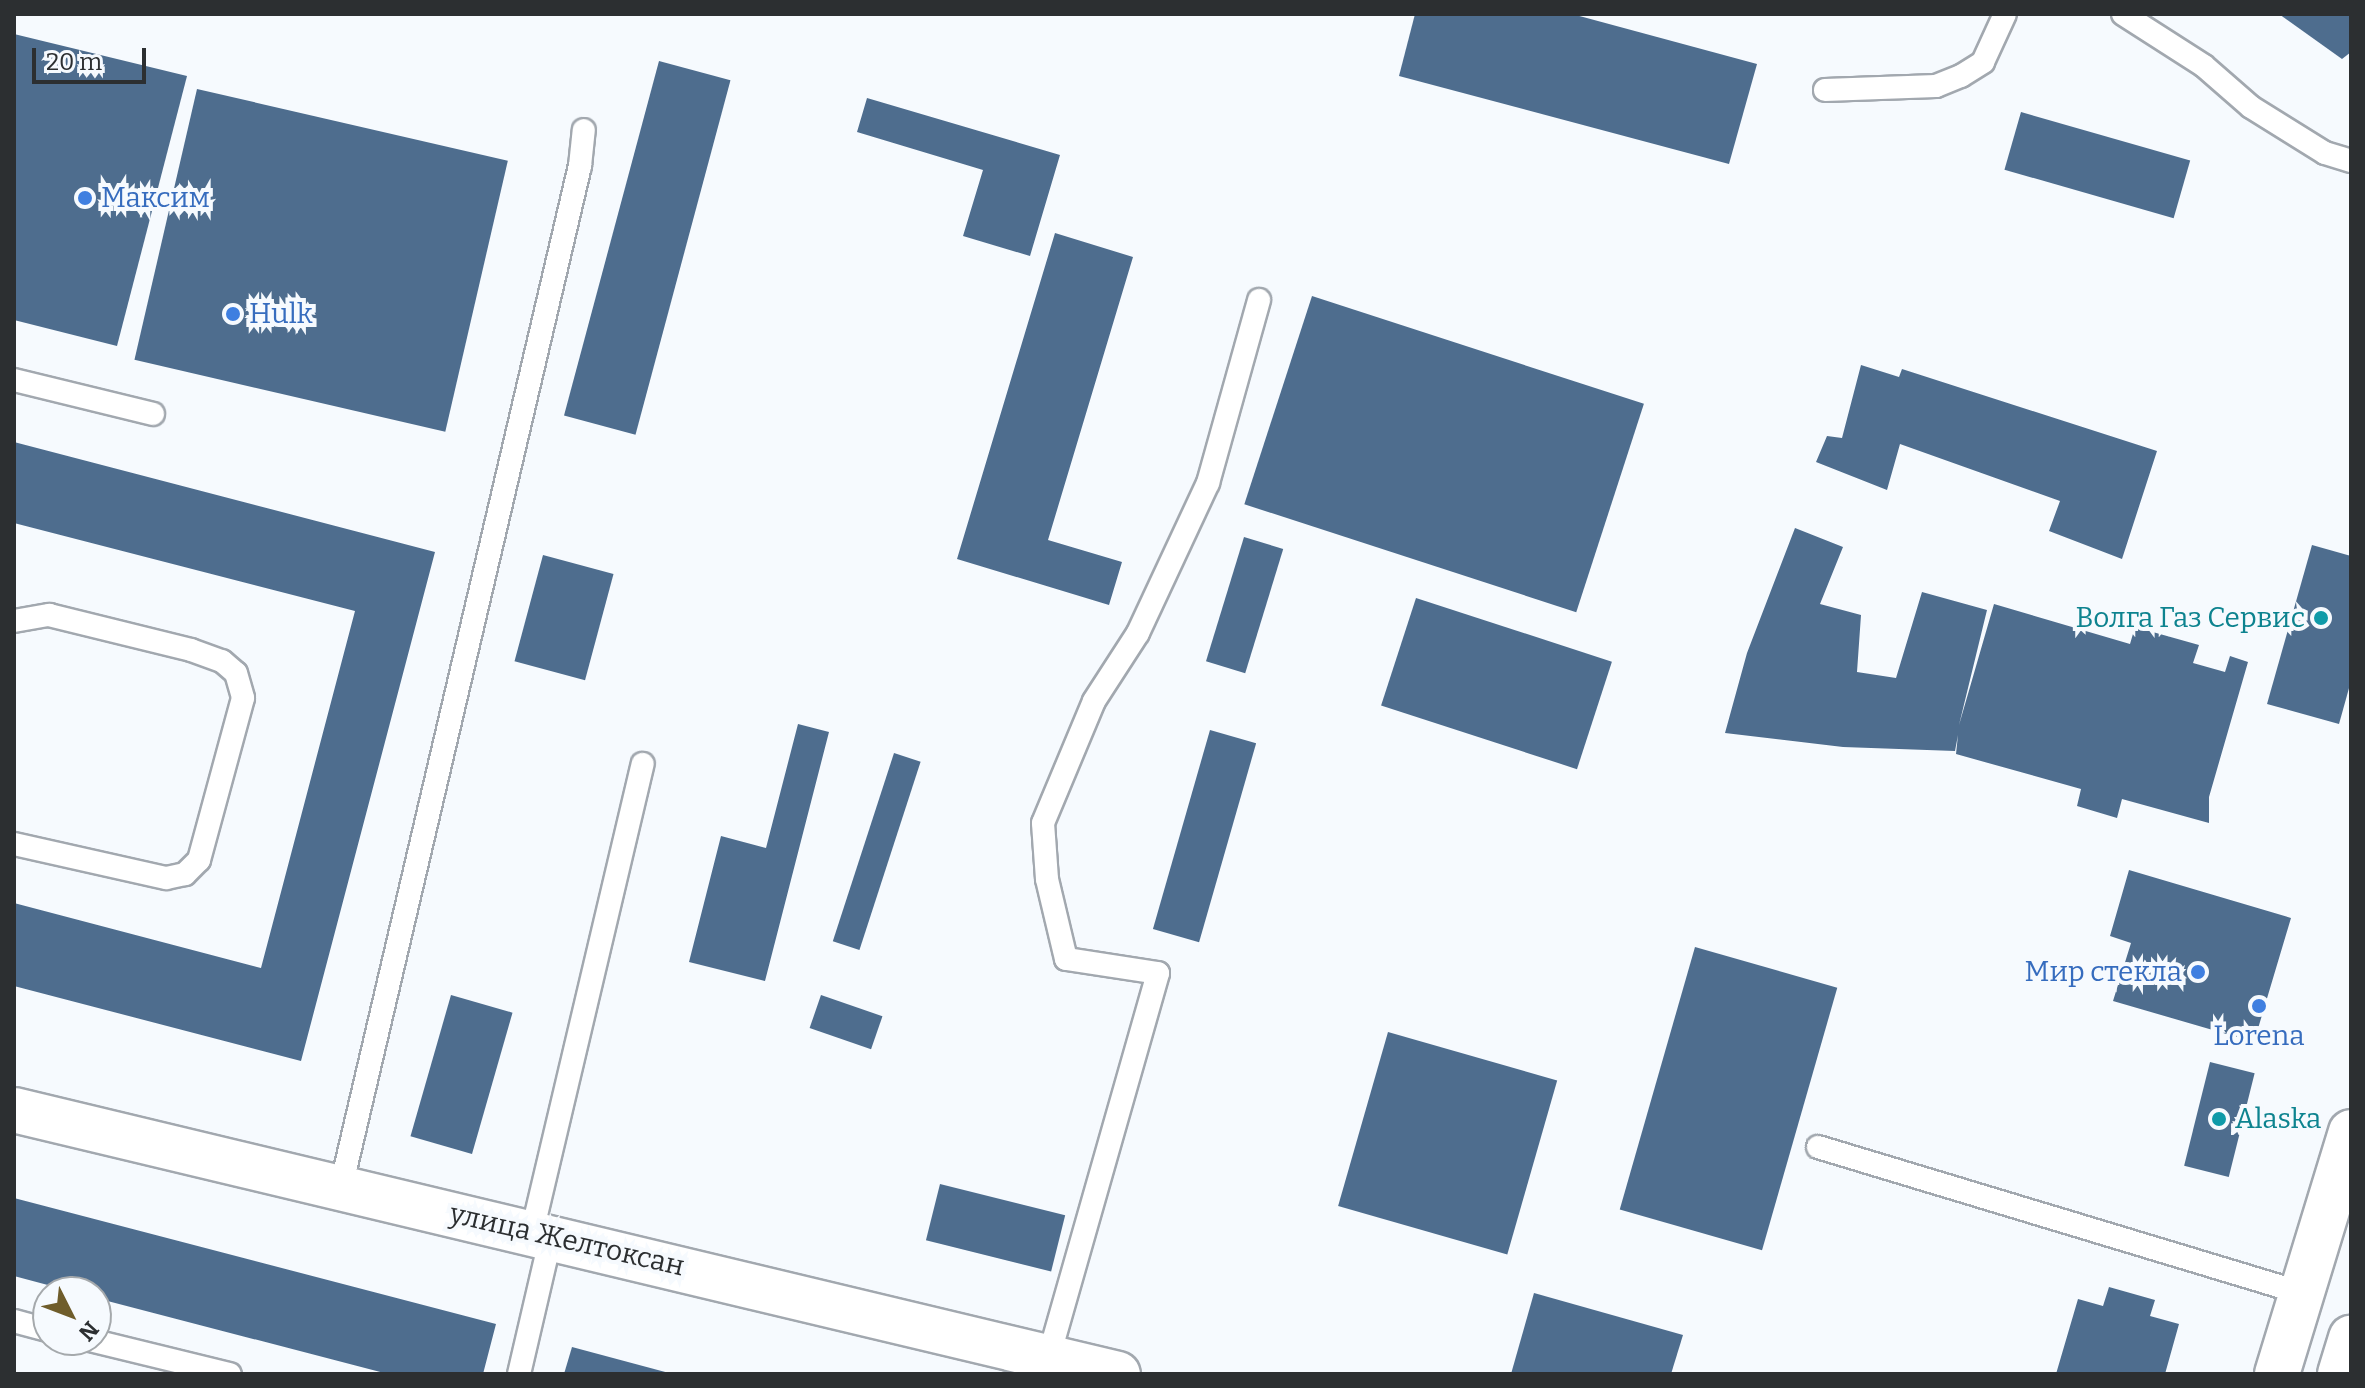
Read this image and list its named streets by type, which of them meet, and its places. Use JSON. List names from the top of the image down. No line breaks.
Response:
{"streets":{"street":["улица Желтоксан"]},"places":["Максим","Hulk","Волга Газ Сервис","Мир стекла","Lorena","Alaska"],"scale_bar":"20 m","north":"bottom right"}
